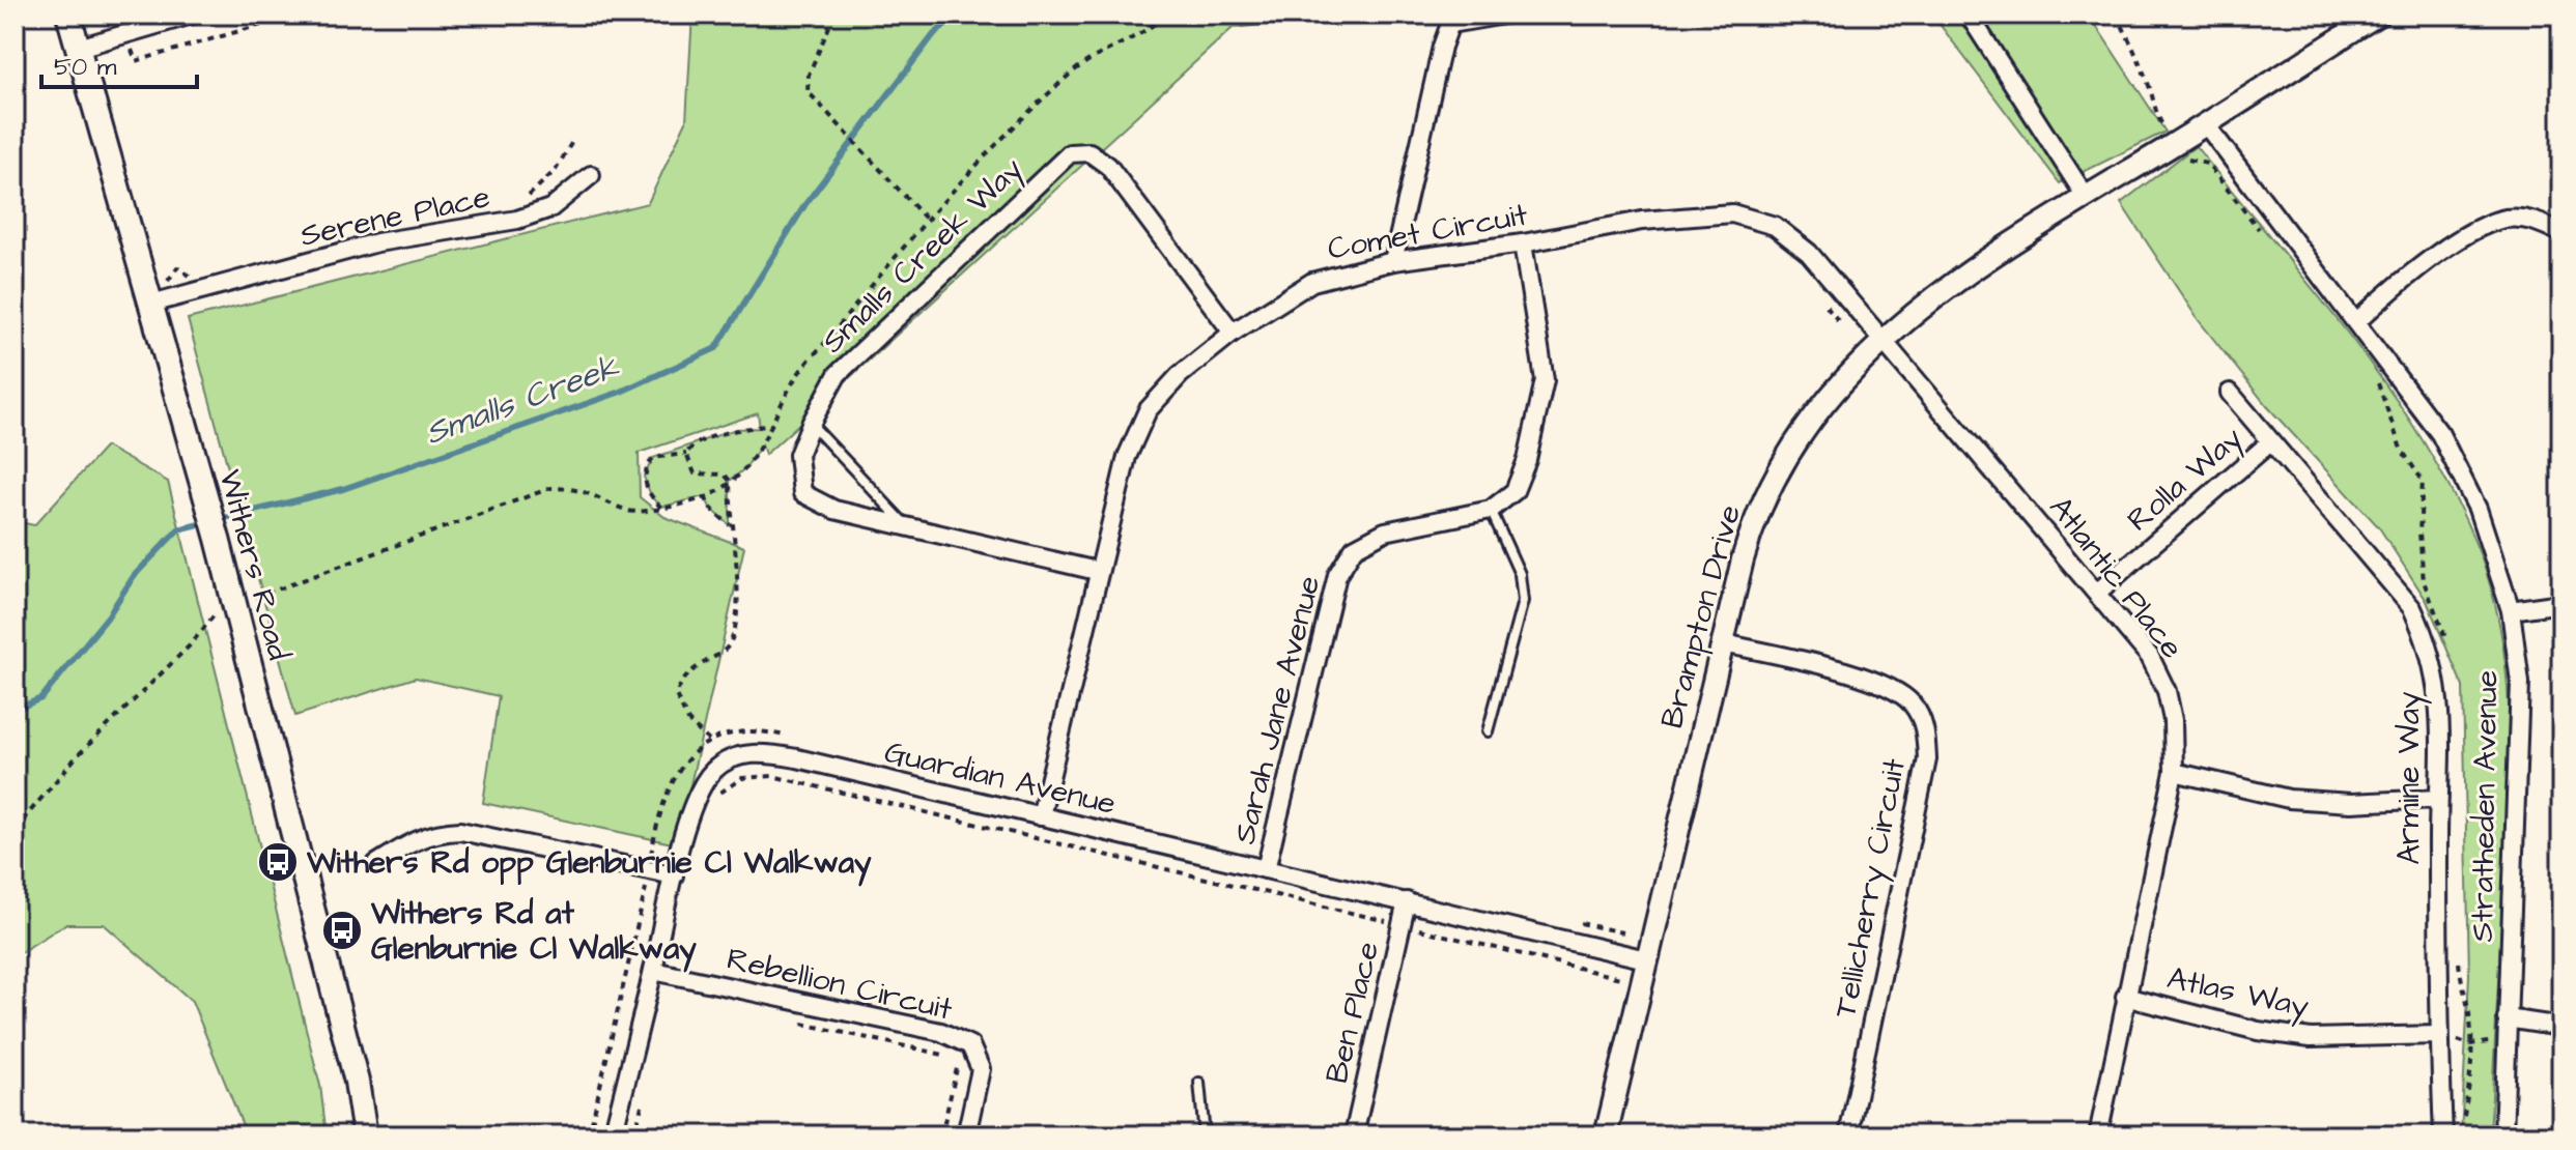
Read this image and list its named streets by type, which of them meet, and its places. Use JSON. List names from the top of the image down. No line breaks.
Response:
{"streets":{"main road":["Withers Road"],"street":["Serene Place","Comet Circuit","Smalls Creek Way","Rolla Way","Atlantic Place","Brampton Drive","Sarah Jane Avenue","Guardian Avenue","Armine Way","Stratheden Avenue","Tellicherry Circuit","Rebellion Circuit","Atlas Way","Ben Place"]},"crossings":[["Serene Place","Withers Road"],["Comet Circuit","Smalls Creek Way"],["Comet Circuit","Atlantic Place"],["Comet Circuit","Brampton Drive"],["Comet Circuit","Guardian Avenue"],["Rolla Way","Atlantic Place"],["Rolla Way","Armine Way"],["Atlantic Place","Brampton Drive"],["Atlantic Place","Atlas Way"],["Brampton Drive","Guardian Avenue"],["Brampton Drive","Stratheden Avenue"],["Brampton Drive","Tellicherry Circuit"],["Sarah Jane Avenue","Guardian Avenue"],["Guardian Avenue","Ben Place"],["Armine Way","Atlas Way"]],"water":["Smalls Creek"],"places":{"bus stop":["Withers Rd opp Glenburnie Cl Walkway","Withers Rd at Glenburnie Cl Walkway"]},"scale_bar":"50 m"}
